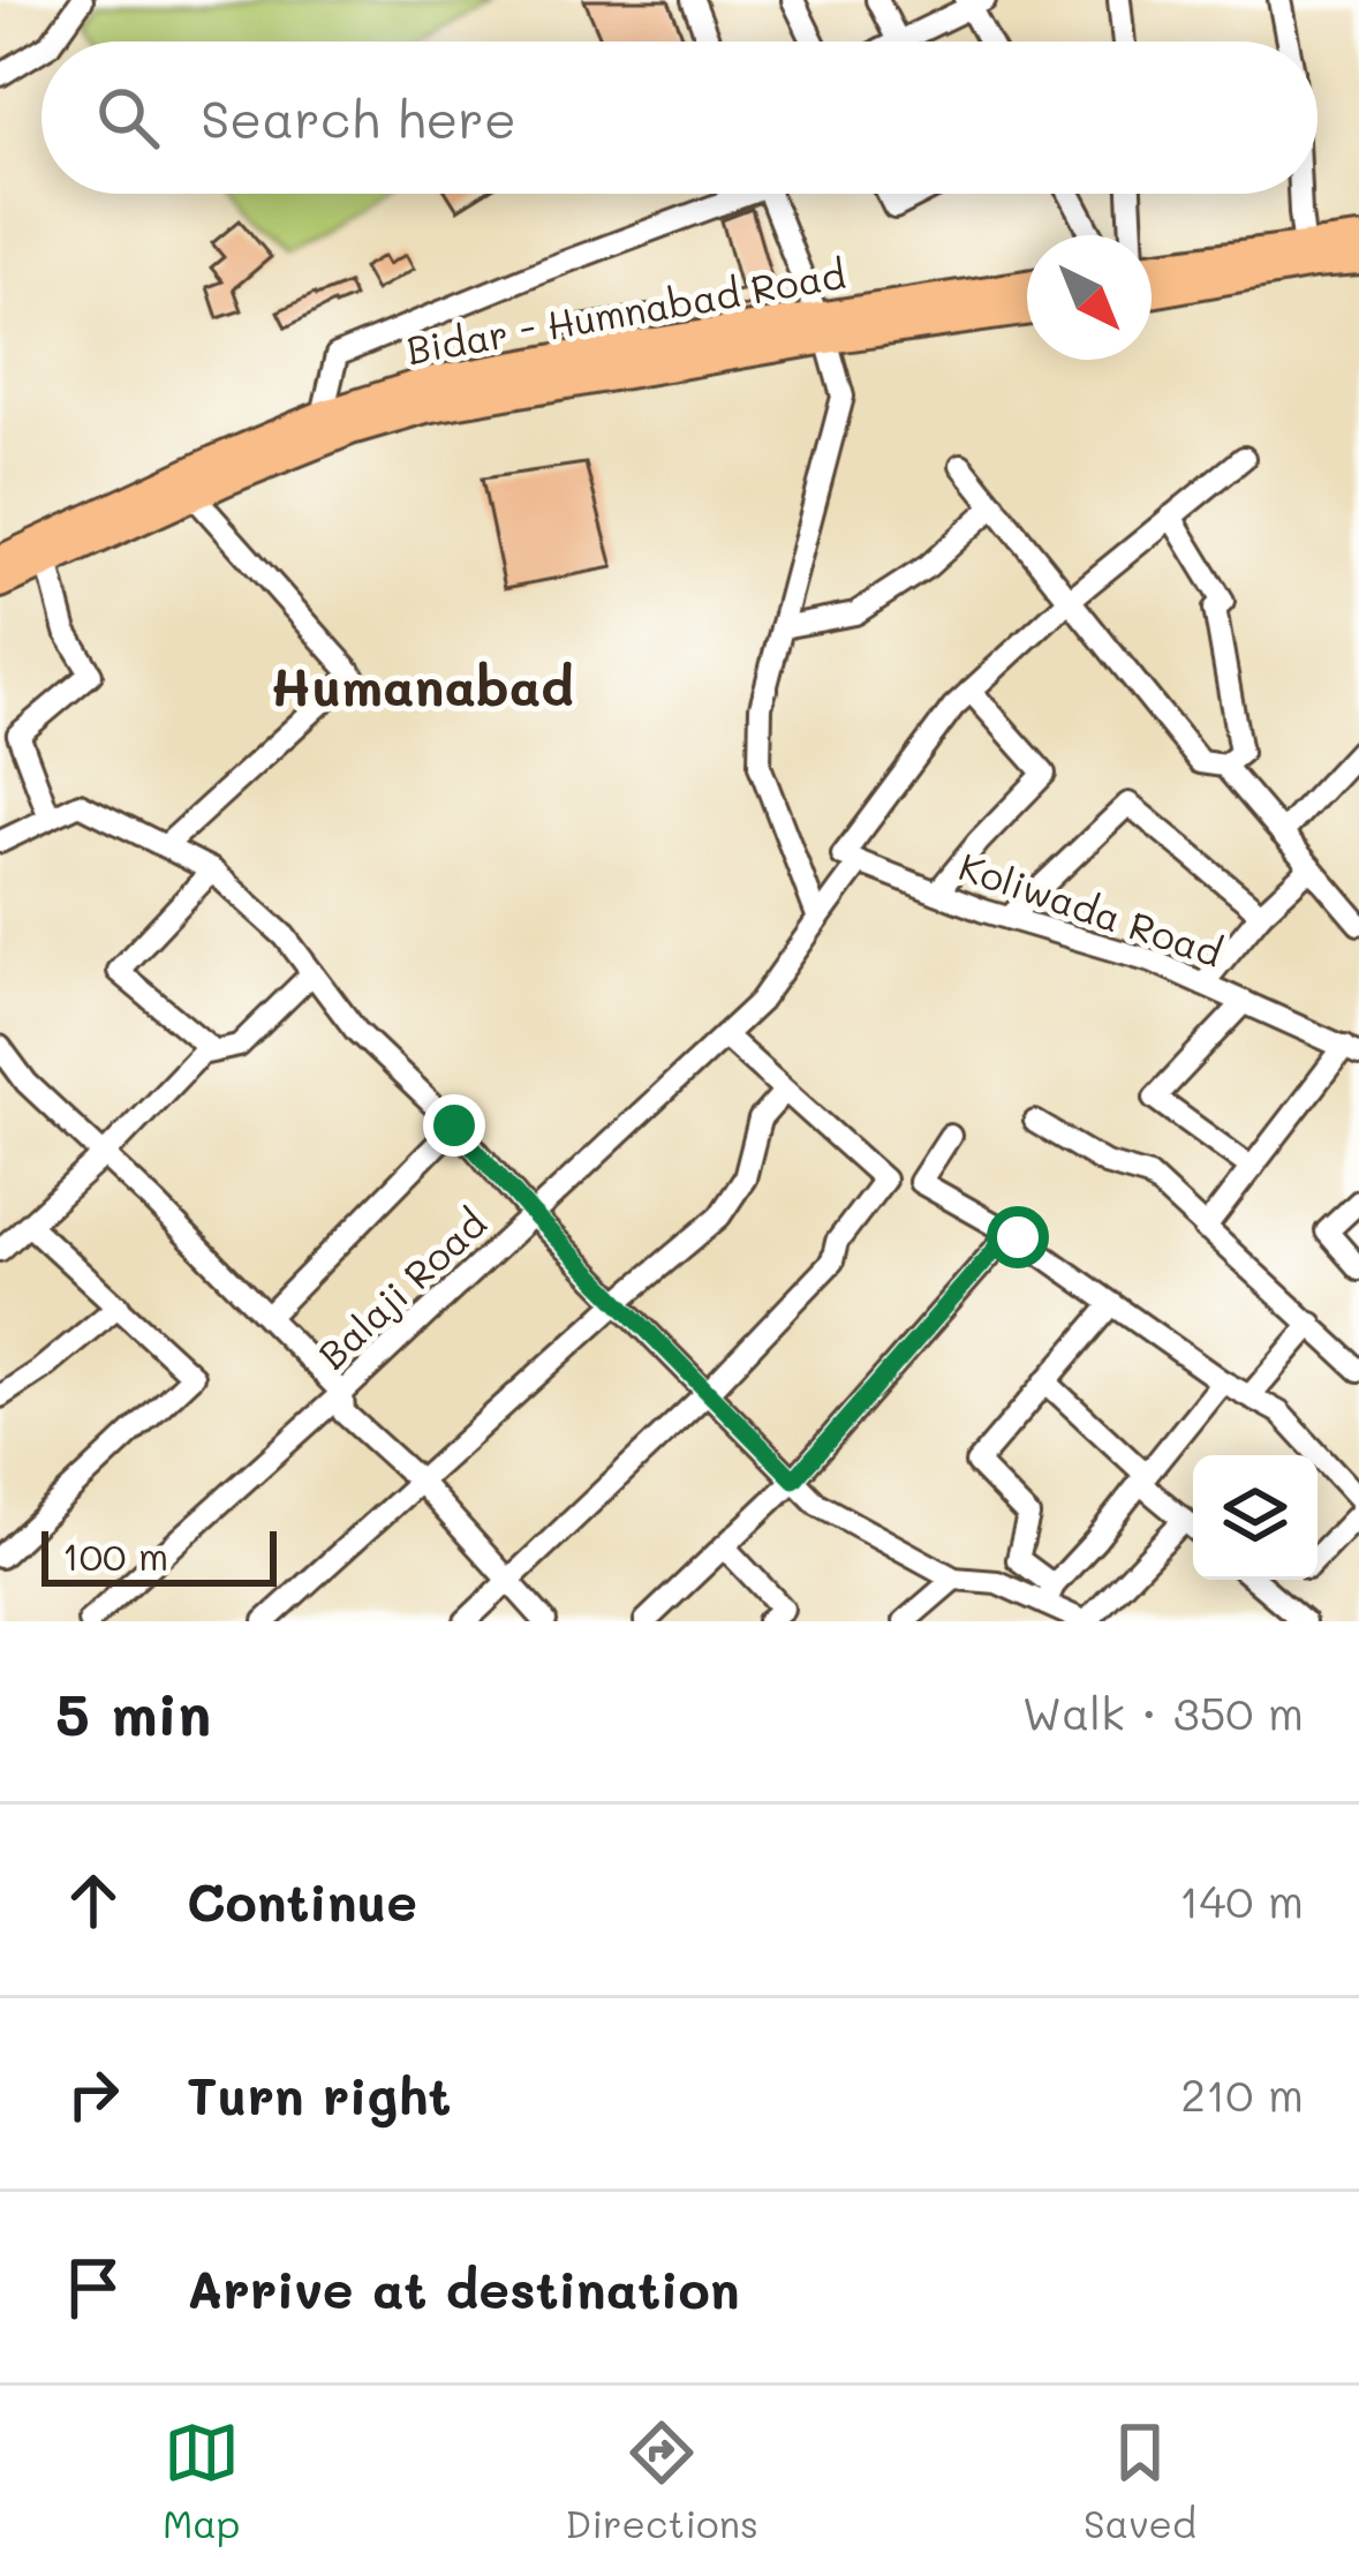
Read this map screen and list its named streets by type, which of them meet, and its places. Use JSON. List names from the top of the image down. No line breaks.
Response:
{"streets":{"main road":["Bidar - Humnabad Road"],"street":["Koliwada Road","Balaji Road"]},"districts":["Humanabad"],"scale_bar":"100 m","north":"bottom right","page":{"search":"Search here","scale":"100 m","heading":["5 min","Walk · 350 m"],"list":[["Continue","140 m"],["Turn right","210 m"],"Arrive at destination"],"nav":["Map","Directions","Saved"]}}
